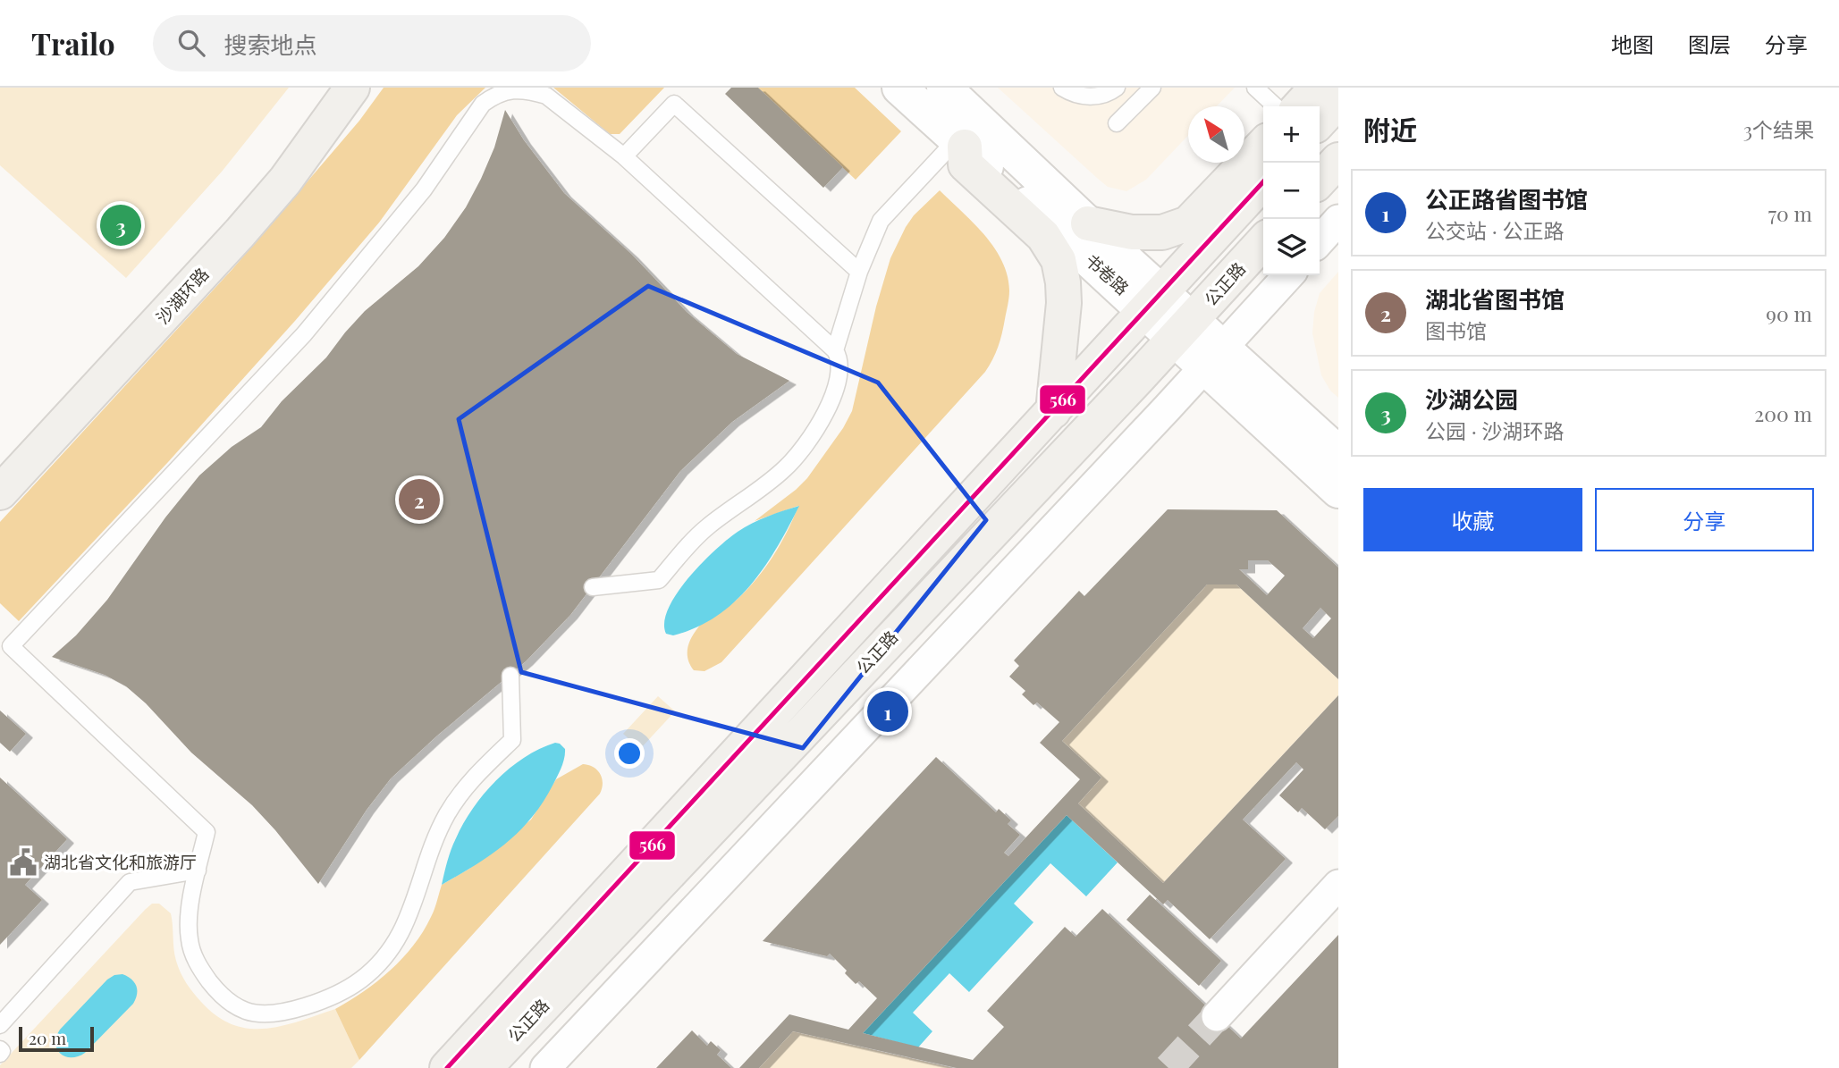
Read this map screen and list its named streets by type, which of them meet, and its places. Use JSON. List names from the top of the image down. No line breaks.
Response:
{"streets":{"main road":["公正路","沙湖环路"],"street":["书卷路"]},"crossings":[["书卷路","公正路"]],"places":{"public building":["湖北省文化和旅游厅"]},"lines":["transit line 566"],"scale_bar":"20 m","north":"top left","page":{"header":"Trailo","search":"搜索地点","nav":["地图","图层","分享"],"heading":["附近","3个结果"],"map_buttons":["+","−"],"list":[{"mark":"1","name":"公正路省图书馆","note":"公交站 · 公正路","value":"70 m"},{"mark":"2","name":"湖北省图书馆","note":"图书馆","value":"90 m"},{"mark":"3","name":"沙湖公园","note":"公园 · 沙湖环路","value":"200 m"}],"pins":["3","2","1"],"buttons":["收藏","分享"],"scale":"20 m"}}
